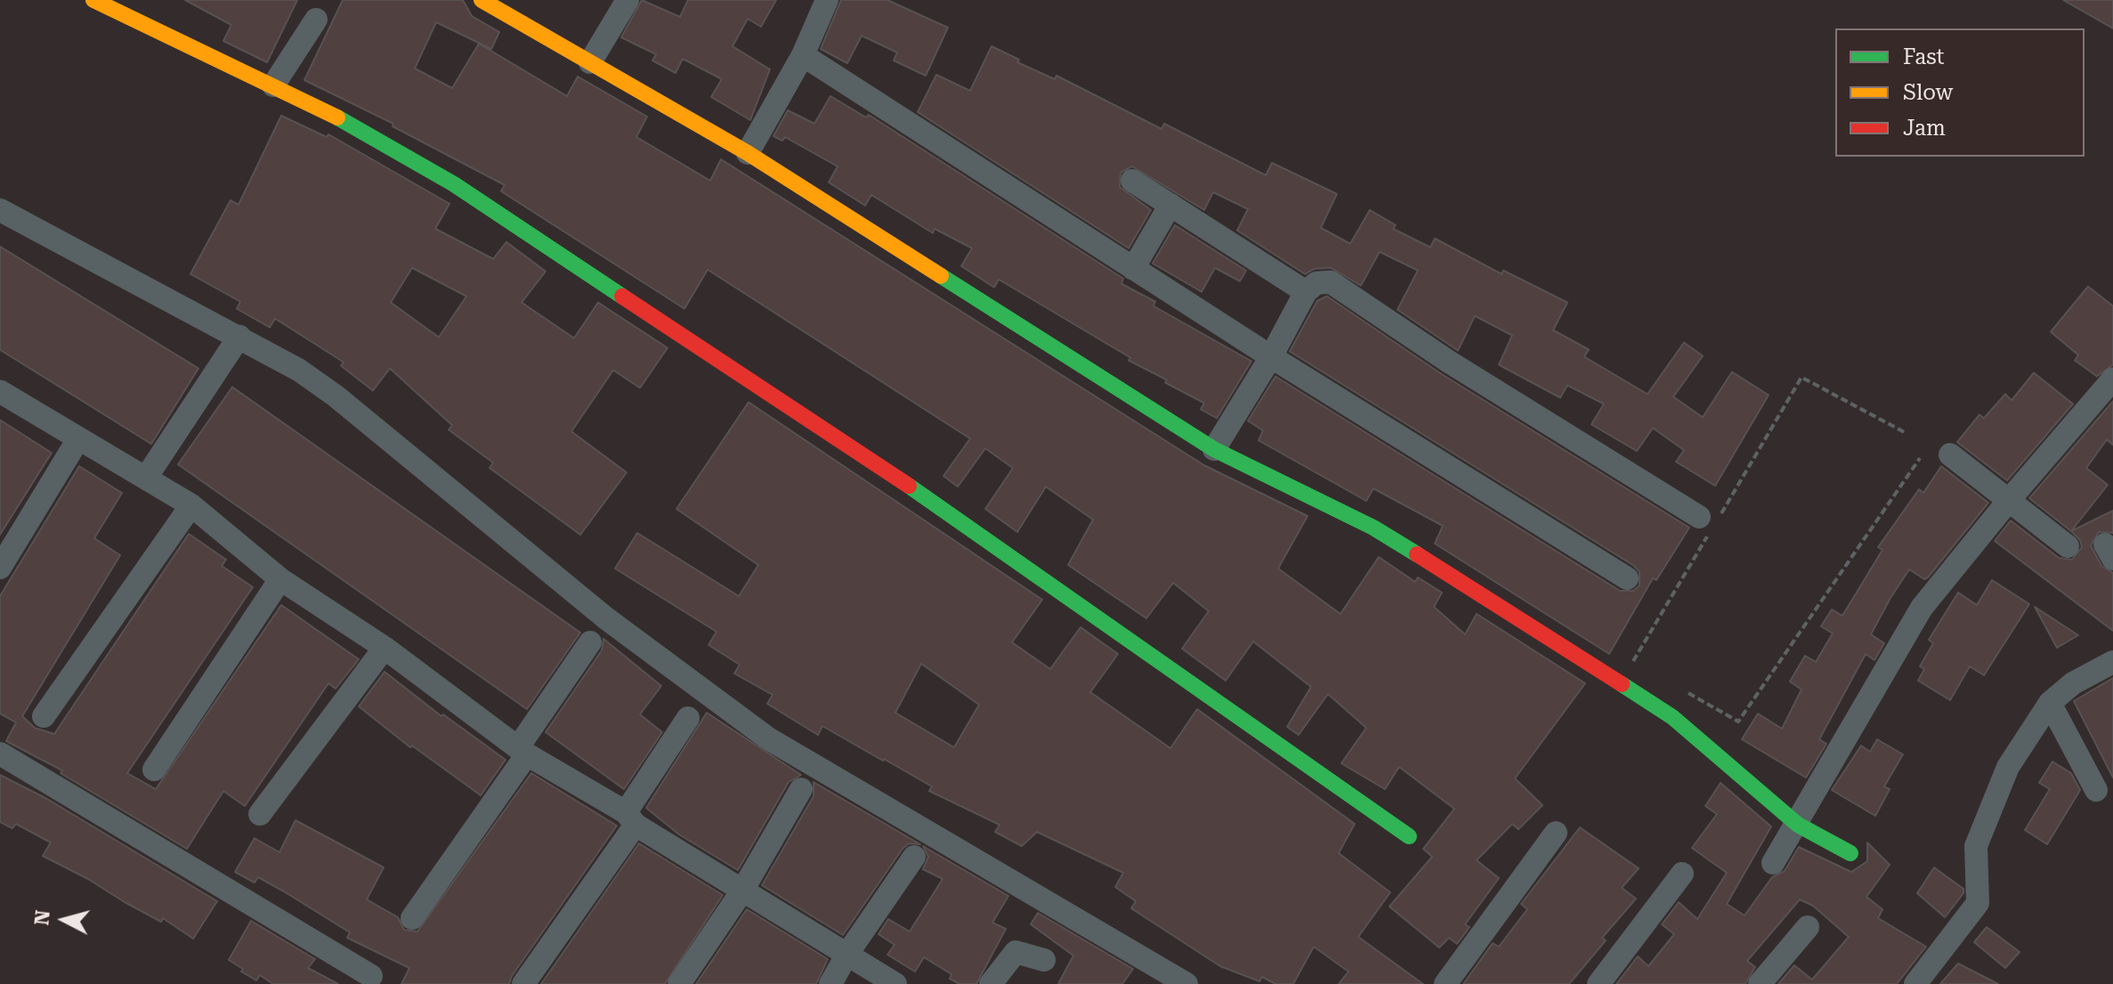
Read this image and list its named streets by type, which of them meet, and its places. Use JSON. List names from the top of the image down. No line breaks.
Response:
{"legend":["Fast","Slow","Jam"],"north":"left"}
